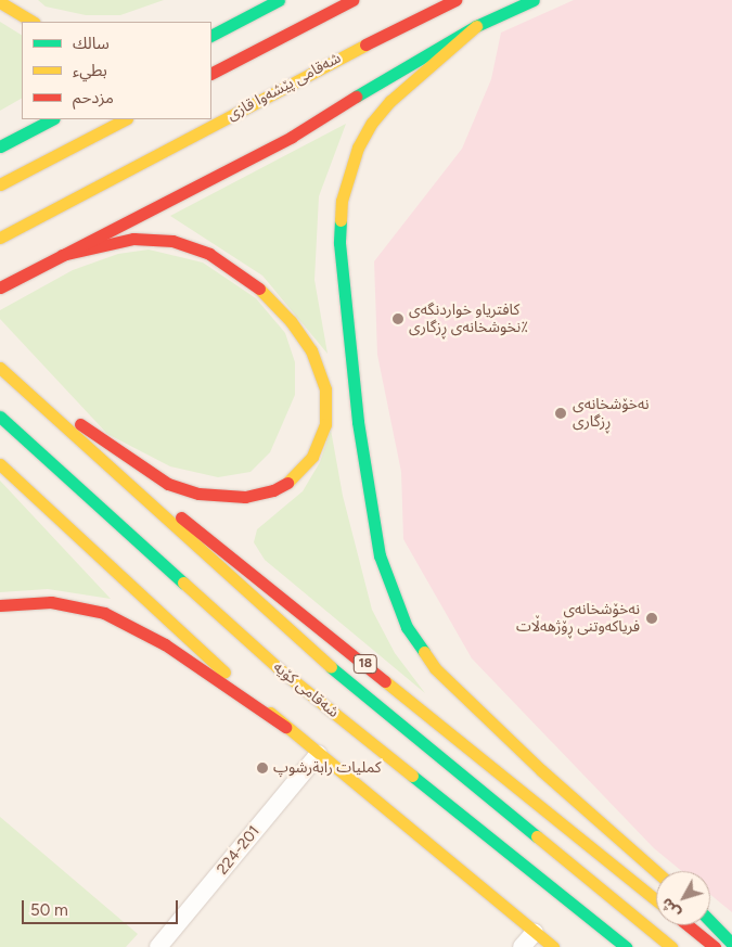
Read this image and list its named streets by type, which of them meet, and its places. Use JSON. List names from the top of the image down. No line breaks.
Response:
{"streets":{"main road":["شەقامی پێشەوا قازی","18","شەقامی کۆیە"],"street":["224-201"]},"places":["كافتریاو خواردنگەی نخوشخانەی ڕزگاری٪","نەخۆشخانەی ڕزگاری","نەخۆشخانەی فریاکەوتنی ڕۆژهەڵات","کملیات رابةرشوپ"],"legend":["سالك","بطيء","مزدحم"],"scale_bar":"50 m","north":"bottom left"}
